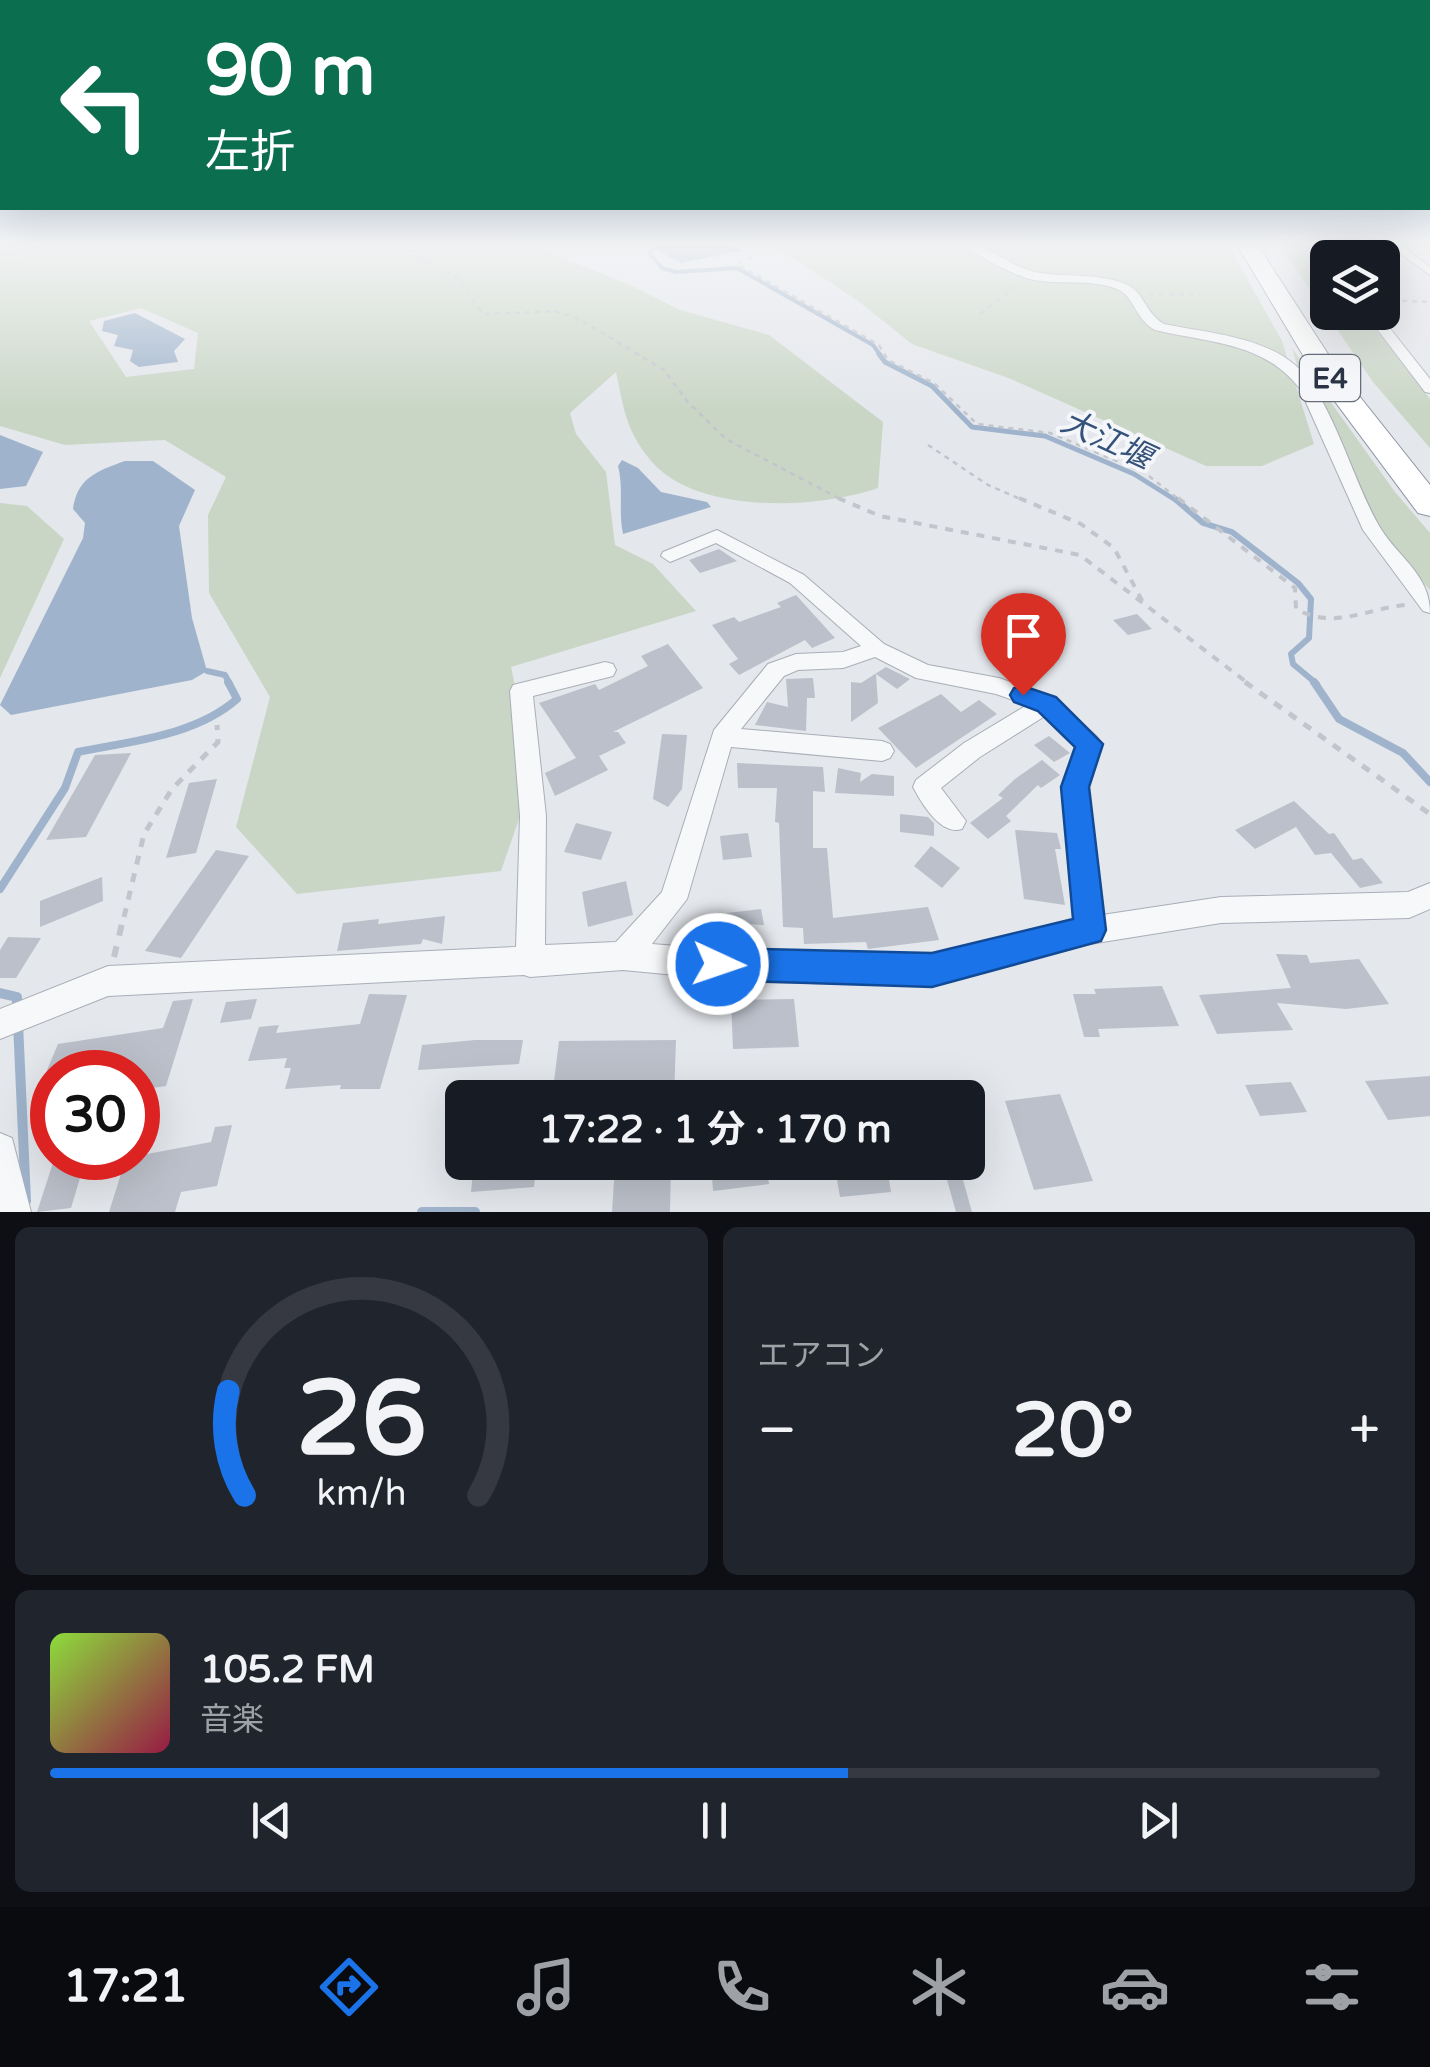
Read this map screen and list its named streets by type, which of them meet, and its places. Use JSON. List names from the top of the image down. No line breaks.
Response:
{"streets":{"highway":["E4"]},"water":["大江堰"],"page":{"turn":["90 m","左折"],"limit":"30","trip":"17:22 · 1 分 · 170 m","tile":"エアコン","heat":["−","20°","+"],"song":["105.2 FM","音楽"],"tabs":"17:21","gauge":["26","km/h"]}}
